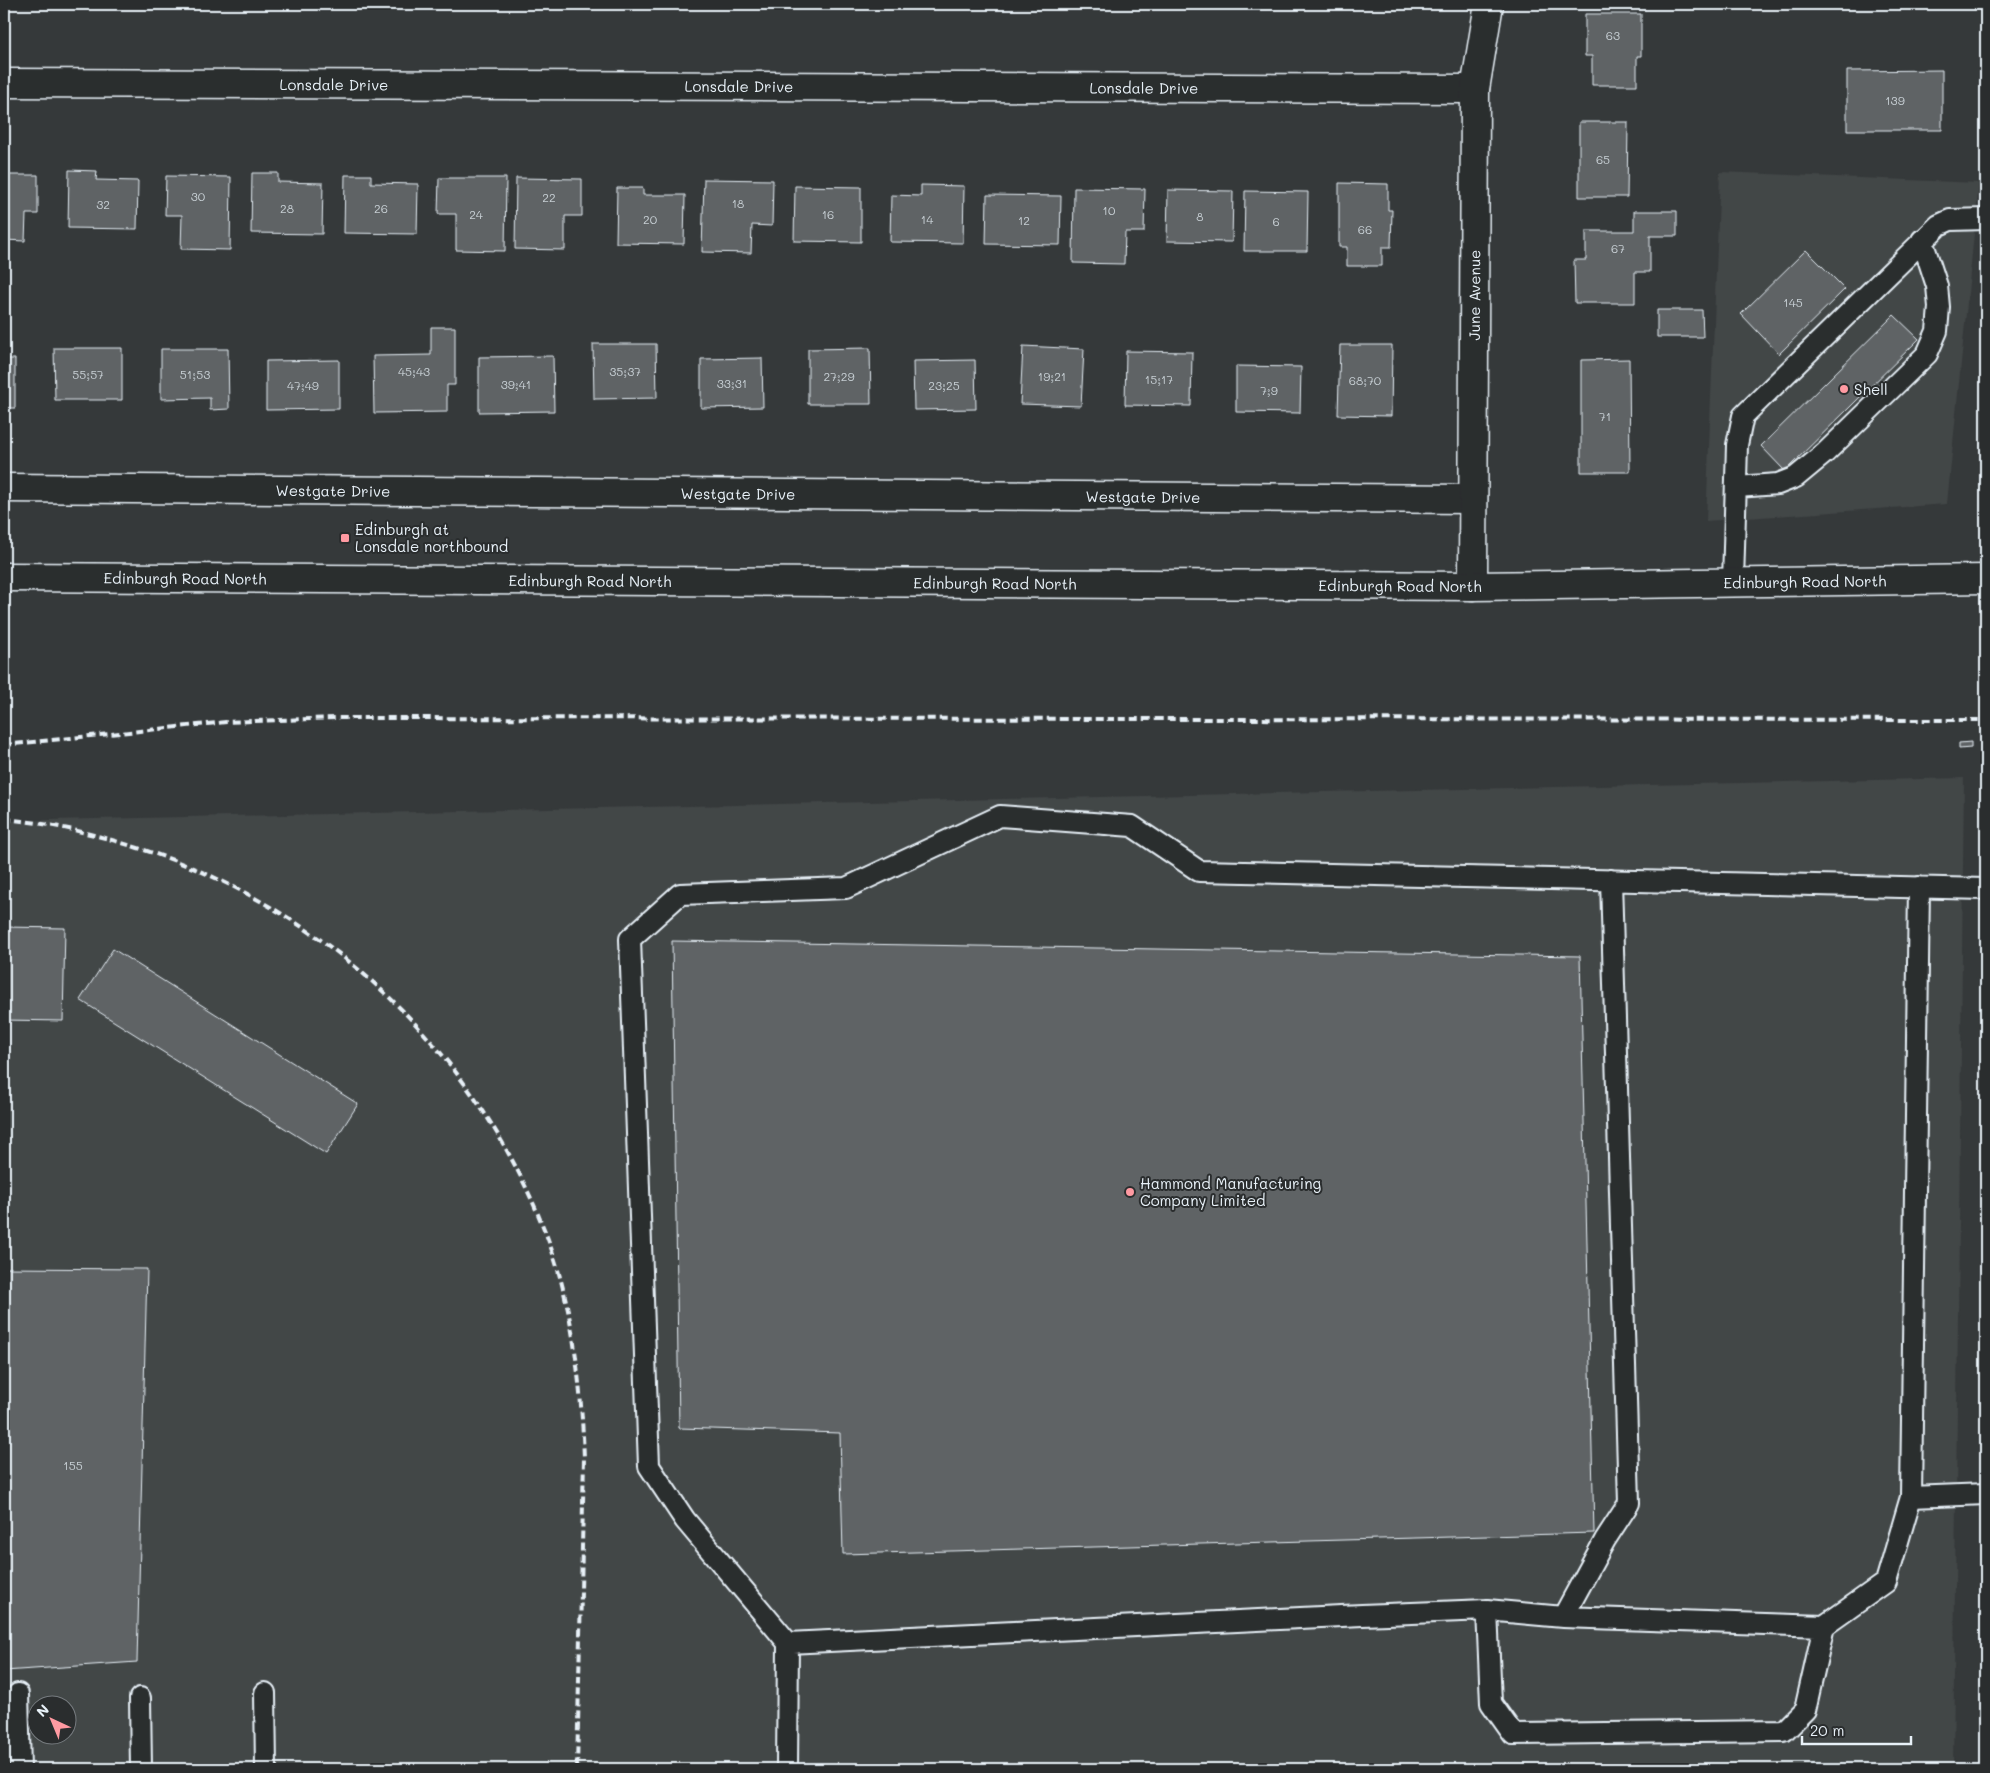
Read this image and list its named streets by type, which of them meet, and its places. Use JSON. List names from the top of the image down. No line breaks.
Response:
{"streets":{"street":["Lonsdale Drive","June Avenue","Westgate Drive","Edinburgh Road North"]},"crossings":[["Lonsdale Drive","June Avenue"],["June Avenue","Westgate Drive"],["June Avenue","Edinburgh Road North"]],"places":{"other":["Shell","Hammond Manufacturing Company Limited"],"transit":["Edinburgh at Lonsdale northbound"]},"house_numbers":["63","139","65","30","22","18","32","28","26","10","24","16","8","20","14","12","6","66","67","145","45;43","35;37","55;57","51;53","27;29","19;21","15;17","68;70","33;31","39;41","47;49","23;25","7;9","71","155"],"scale_bar":"20 m","north":"top left"}
